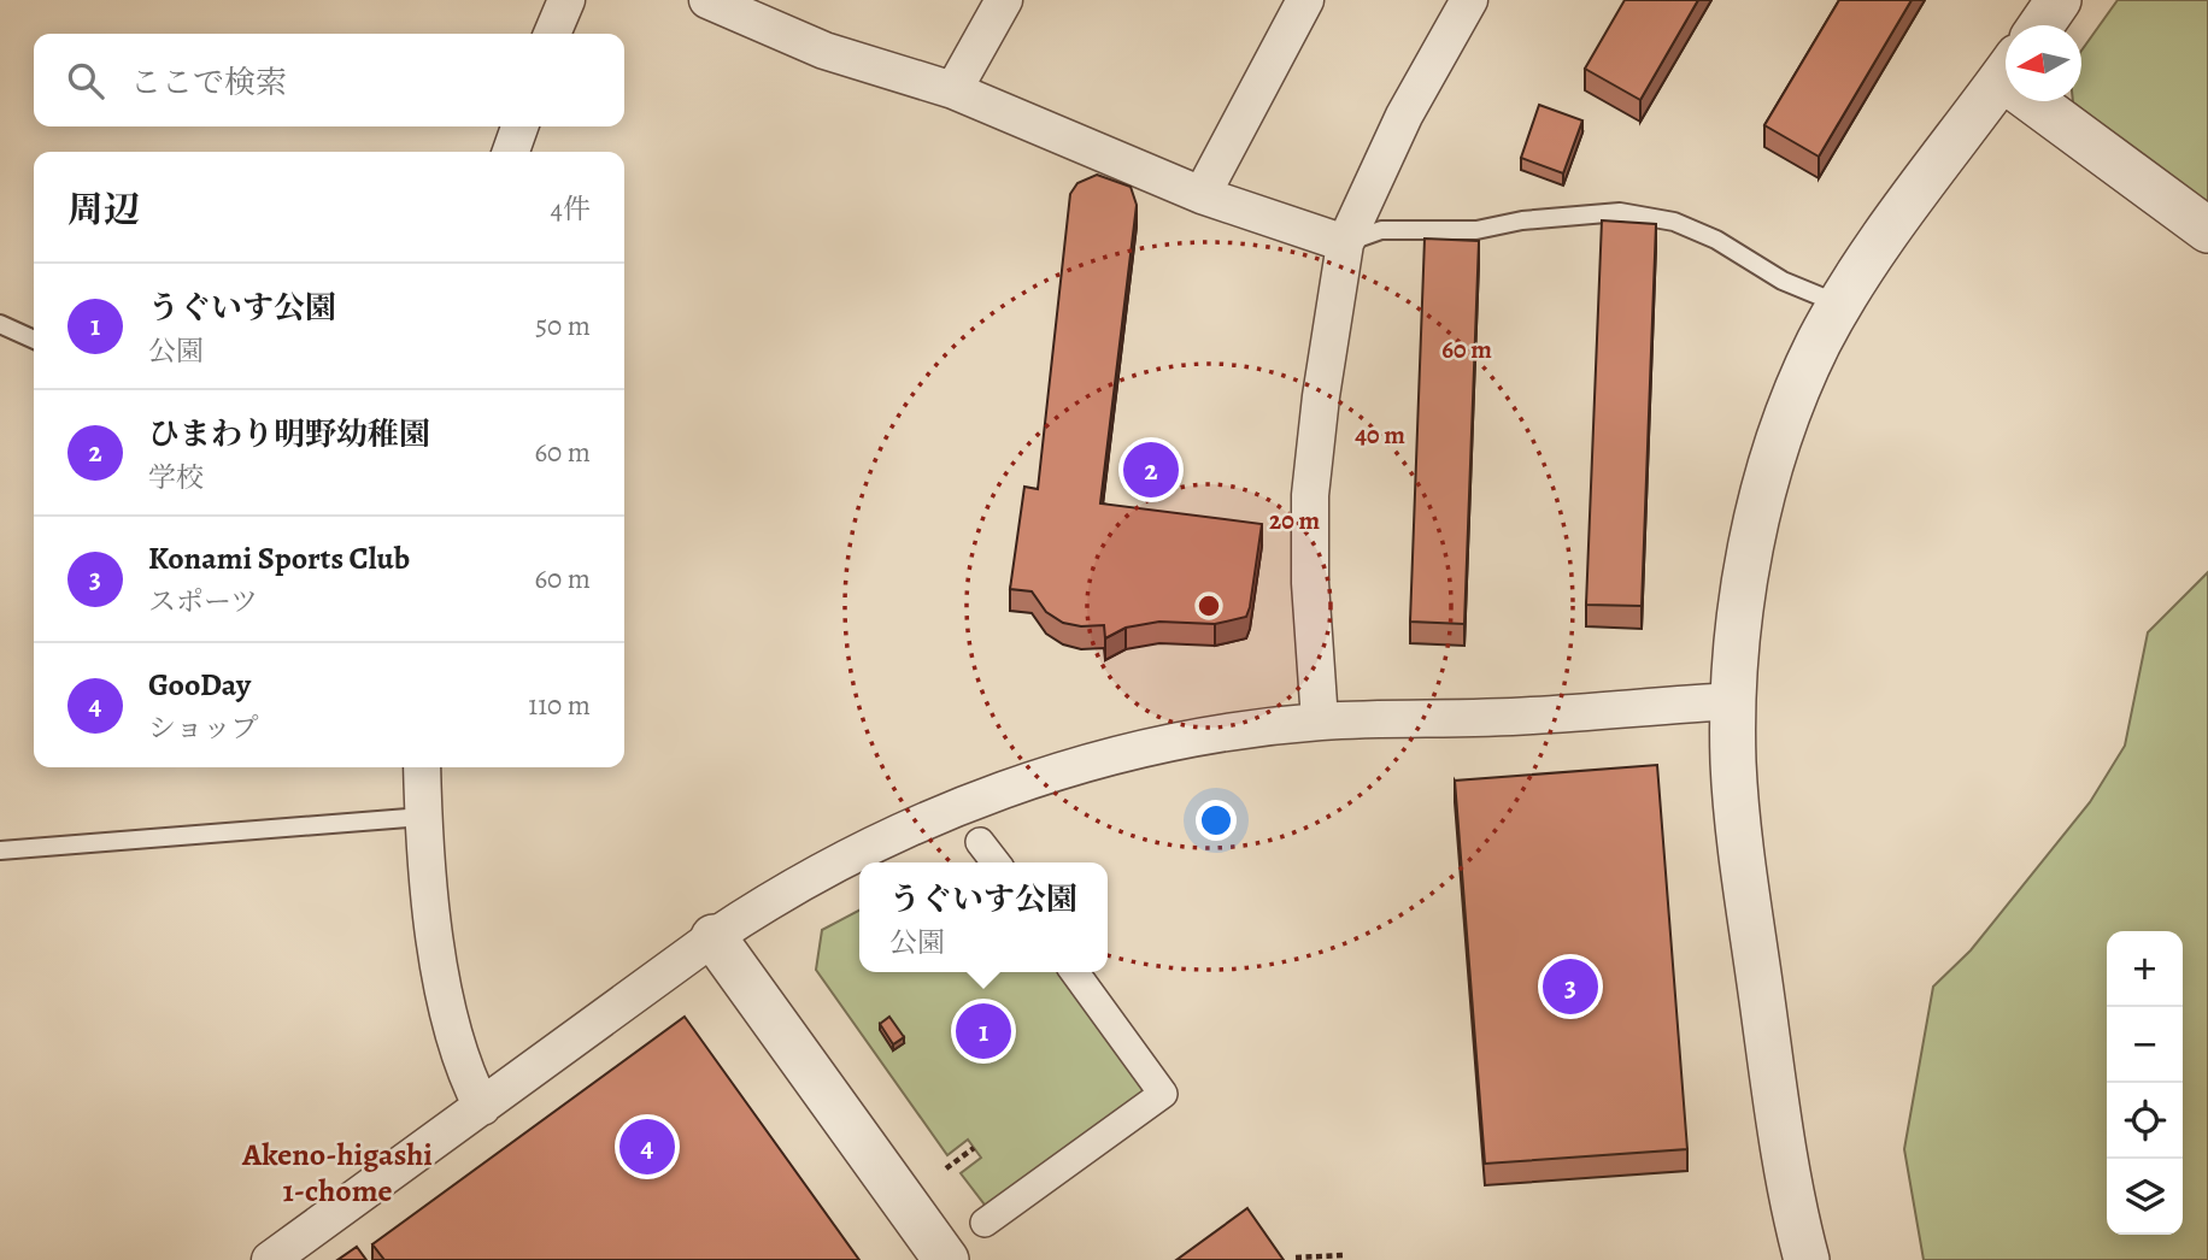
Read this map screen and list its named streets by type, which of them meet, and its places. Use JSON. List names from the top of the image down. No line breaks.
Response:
{"districts":["Akeno-higashi 1-chome"],"north":"left","page":{"search":"ここで検索","heading":["周辺","4件"],"list":[{"mark":"1","name":"うぐいす公園","note":"公園","value":"50 m"},{"mark":"2","name":"ひまわり明野幼稚園","note":"学校","value":"60 m"},{"mark":"3","name":"Konami Sports Club","note":"スポーツ","value":"60 m"},{"mark":"4","name":"GooDay","note":"ショップ","value":"110 m"}],"pins":["2","3","1","4"],"popup":["うぐいす公園","公園"],"map_buttons":["+","−"]},"rings":["60 m","40 m","20 m"]}
